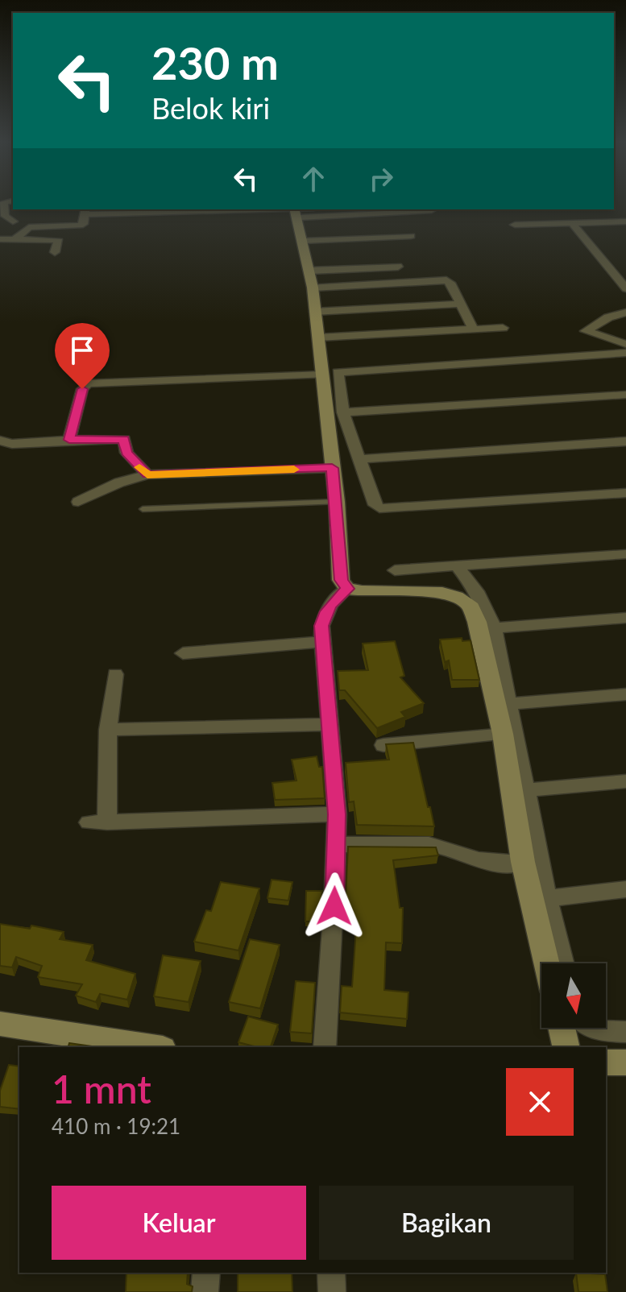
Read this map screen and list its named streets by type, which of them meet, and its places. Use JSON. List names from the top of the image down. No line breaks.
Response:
{"north":"bottom","page":{"turn":["230 m","Belok kiri"],"heading":["1 mnt","410 m · 19:21"],"buttons":["Keluar","Bagikan"]}}
